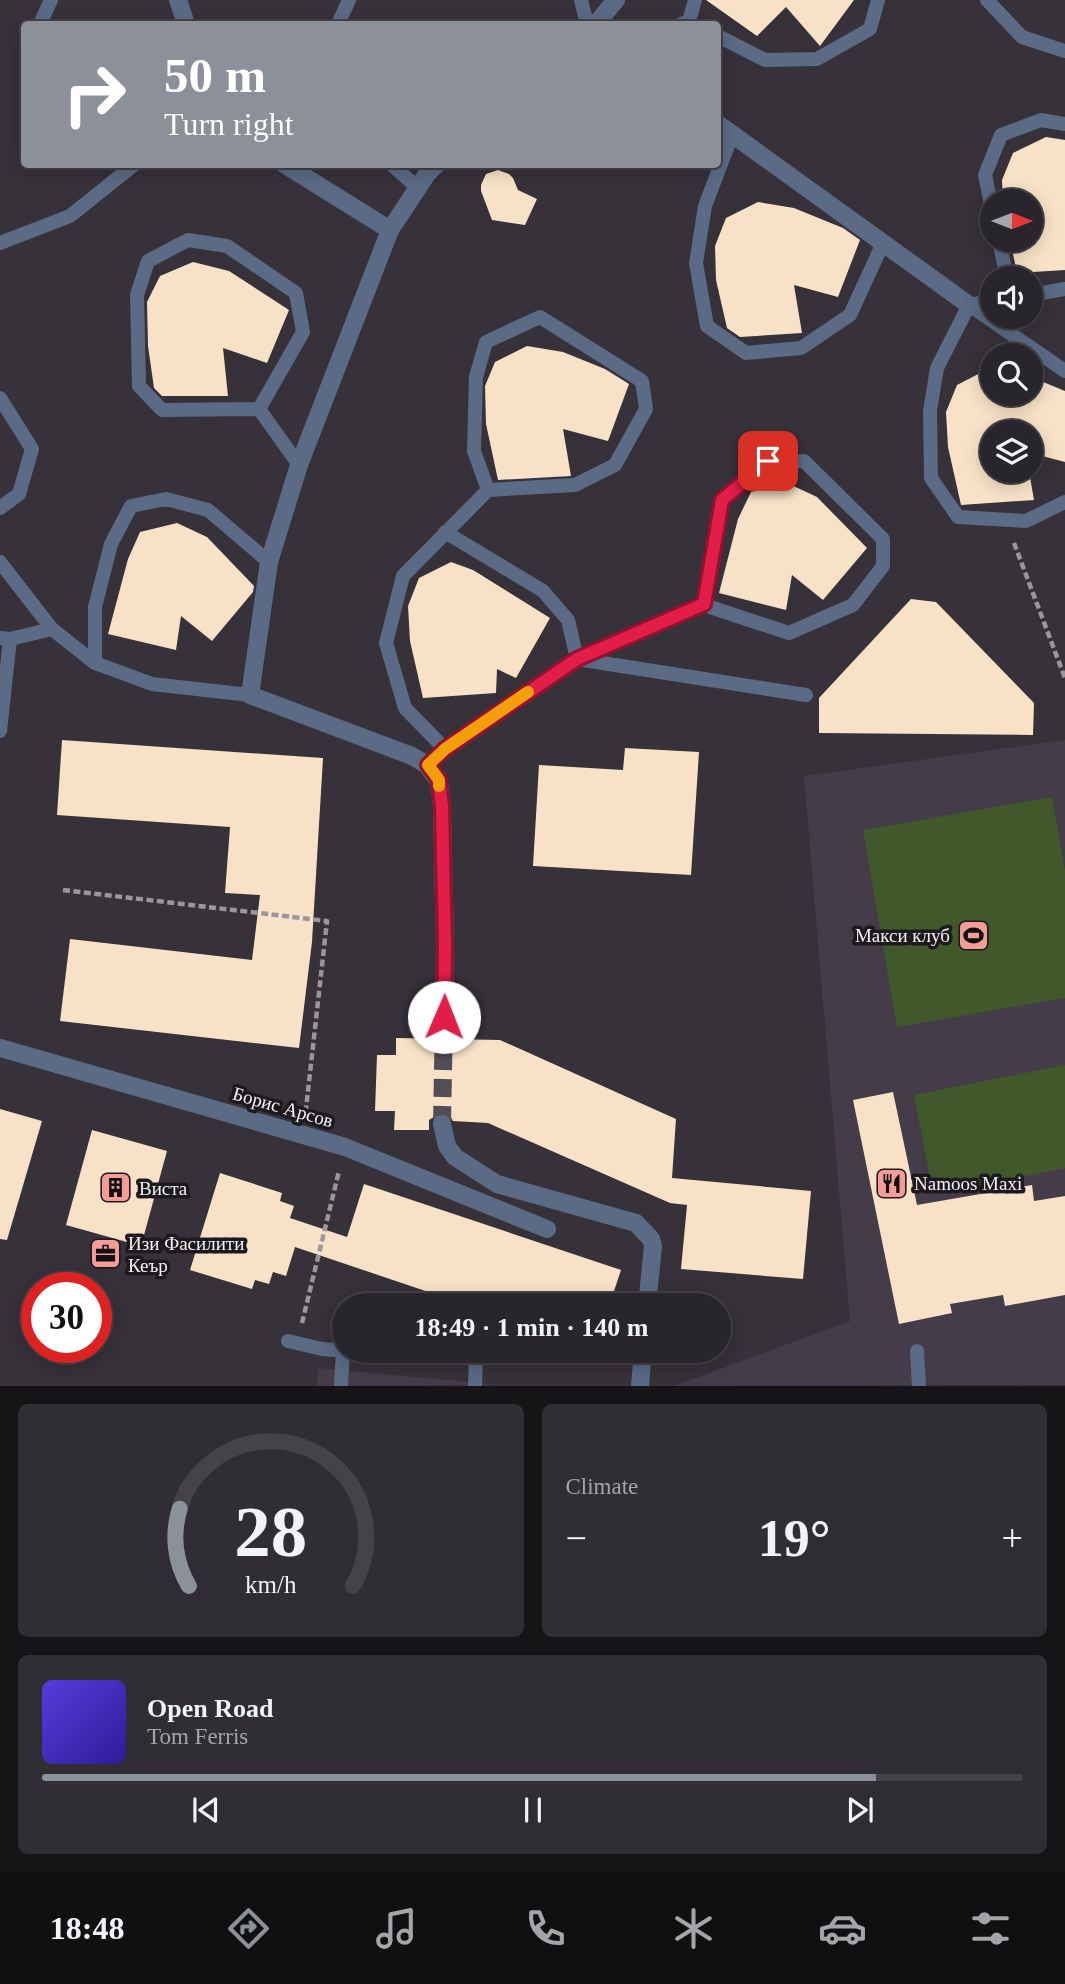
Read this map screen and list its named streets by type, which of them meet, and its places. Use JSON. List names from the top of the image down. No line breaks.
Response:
{"streets":{"street":["Борис Арсов"]},"places":{"sports":["Макси клуб"],"restaurant":["Namoos Maxi"],"building":["Виста"],"office":["Изи Фасилити Кеър"]},"north":"right","page":{"turn":["50 m","Turn right"],"limit":"30","trip":"18:49 · 1 min · 140 m","tile":"Climate","heat":["−","19°","+"],"song":["Open Road","Tom Ferris"],"tabs":"18:48","gauge":["28","km/h"]}}
